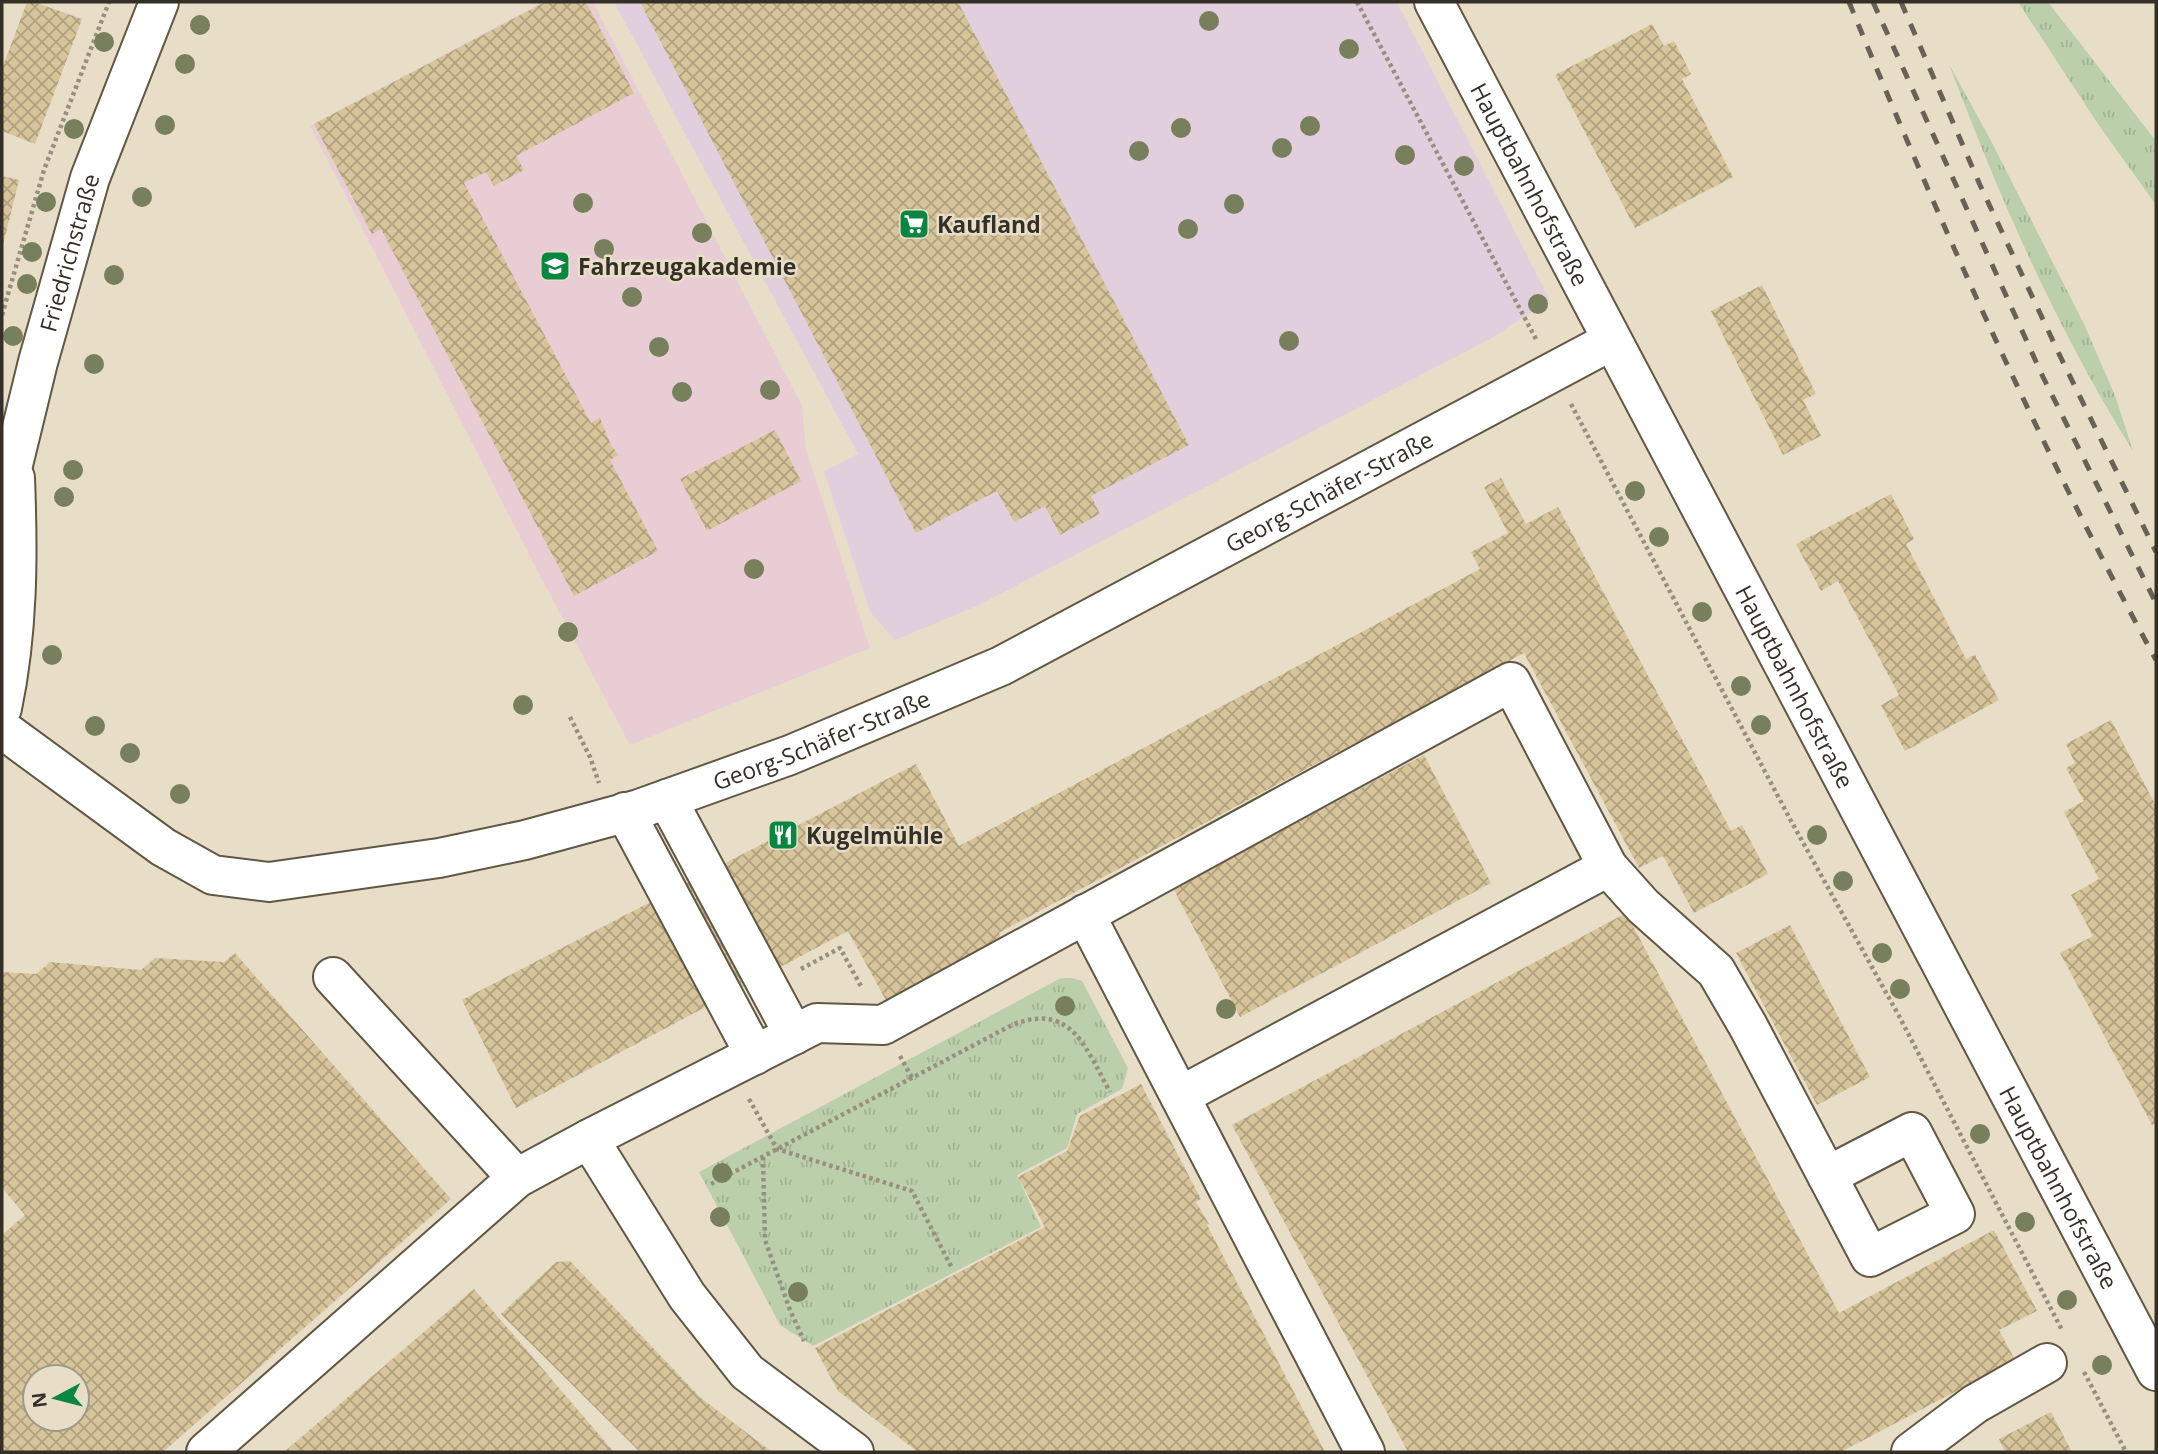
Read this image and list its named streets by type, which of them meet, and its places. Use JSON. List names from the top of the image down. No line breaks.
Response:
{"streets":{"street":["Hauptbahnhofstraße","Friedrichstraße","Georg-Schäfer-Straße"]},"crossings":[["Hauptbahnhofstraße","Georg-Schäfer-Straße"]],"places":{"supermarket":["Kaufland"],"school or university":["Fahrzeugakademie"],"restaurant":["Kugelmühle"]},"north":"left"}
